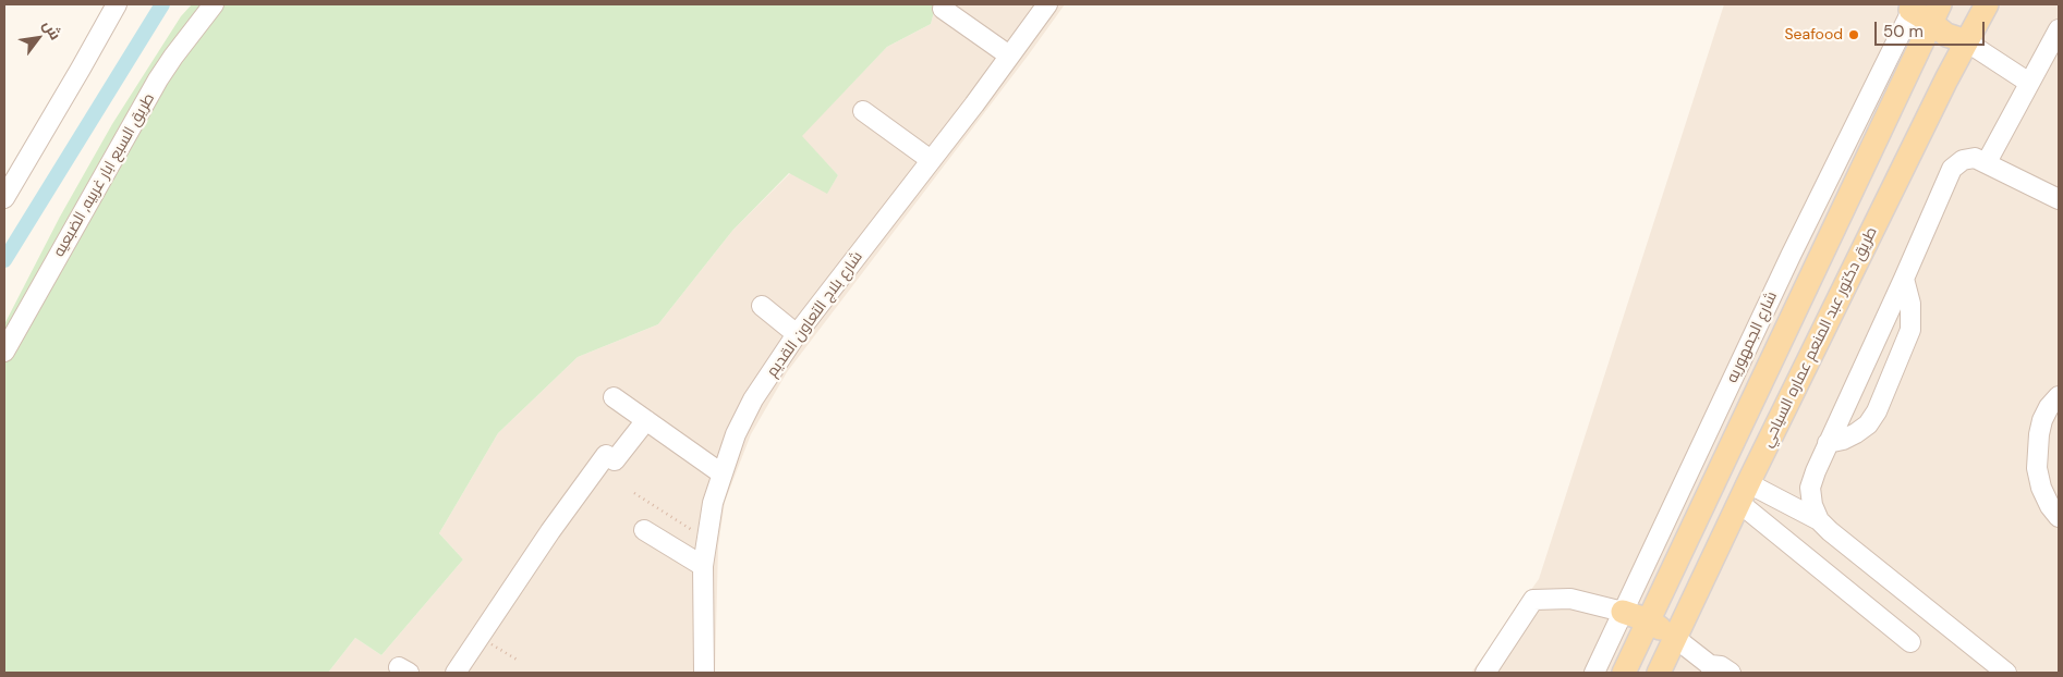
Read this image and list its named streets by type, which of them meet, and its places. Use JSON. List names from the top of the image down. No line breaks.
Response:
{"streets":{"main road":["طريق دكتور عبد المنعم عماره السياحي"],"street":["طريق السبع ابار غربيه, الضبعيه","شارع بلاج التعاون القديم","شارع الجمهوريه"]},"places":["Seafood"],"scale_bar":"50 m","north":"top right"}
